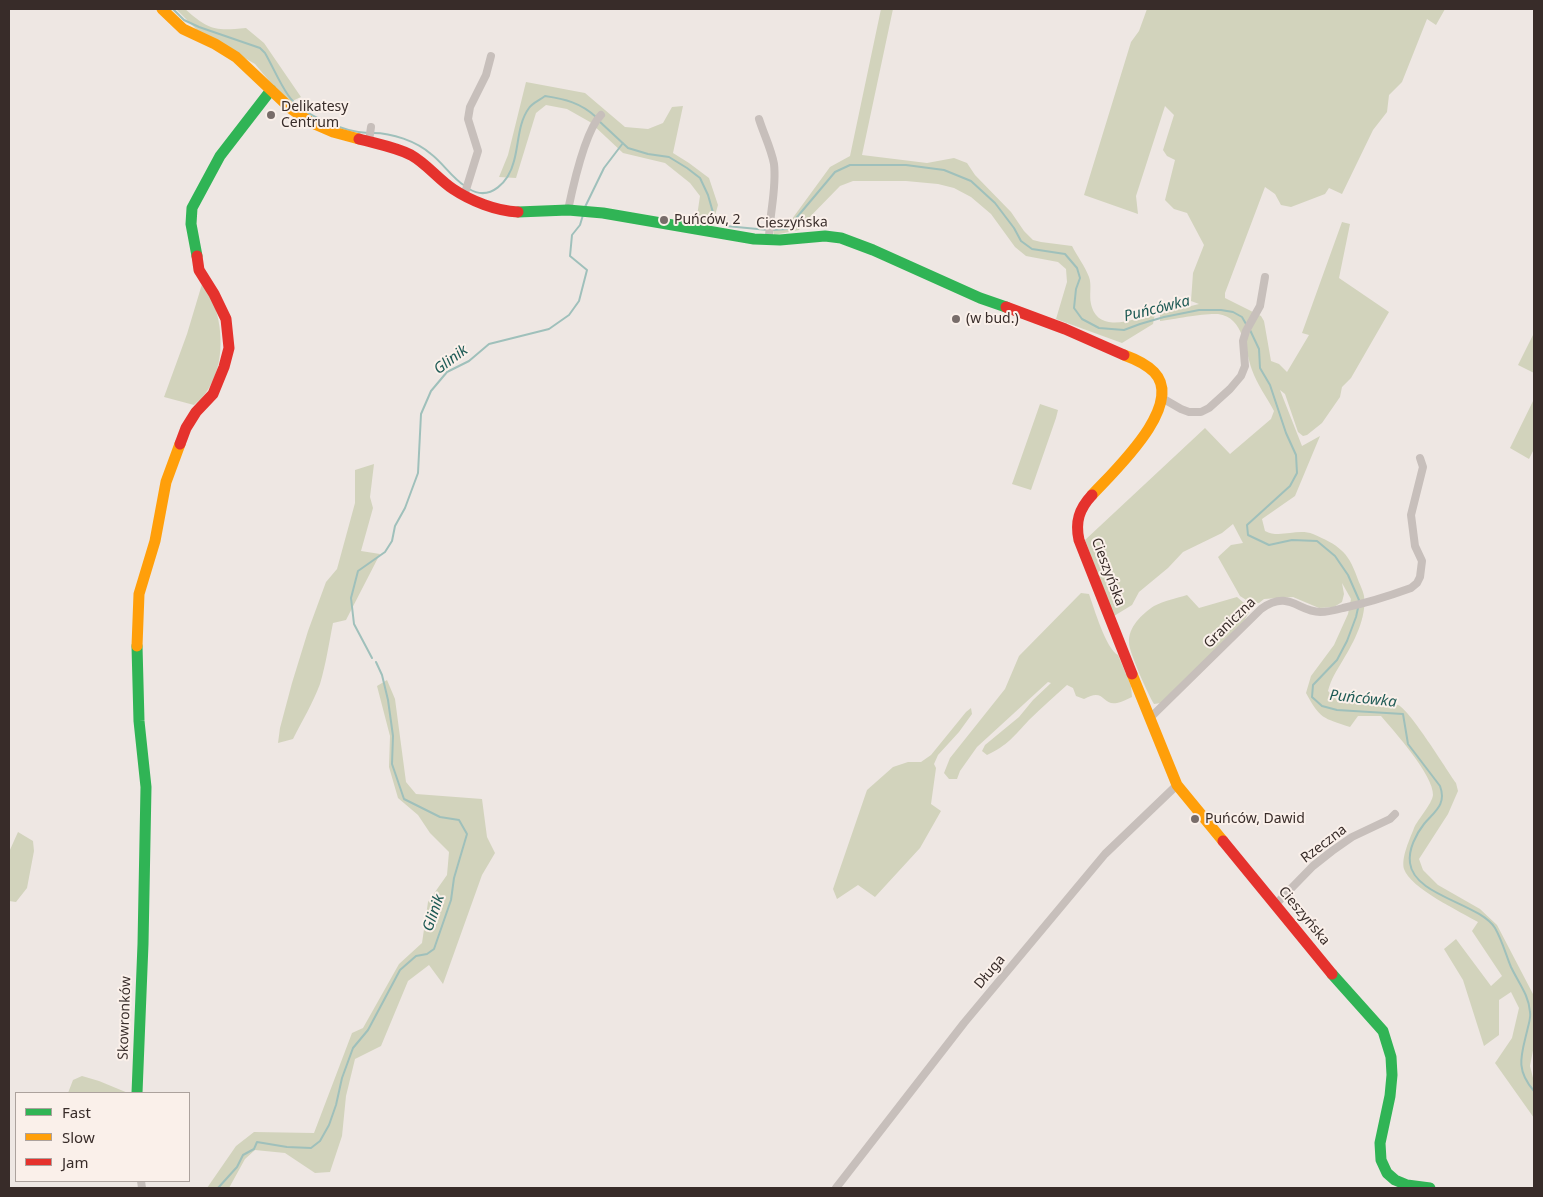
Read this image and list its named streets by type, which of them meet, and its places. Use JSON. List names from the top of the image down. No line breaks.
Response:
{"streets":{"street":["Cieszyńska","Graniczna","Rzeczna","Długa","Skowronków"]},"crossings":[["Cieszyńska","Graniczna"],["Cieszyńska","Rzeczna"],["Cieszyńska","Długa"],["Cieszyńska","Skowronków"]],"water":["Puńcówka","Glinik"],"places":["Delikatesy Centrum","Puńców, 2","(w bud.)","Puńców, Dawid"],"legend":["Fast","Slow","Jam"]}
